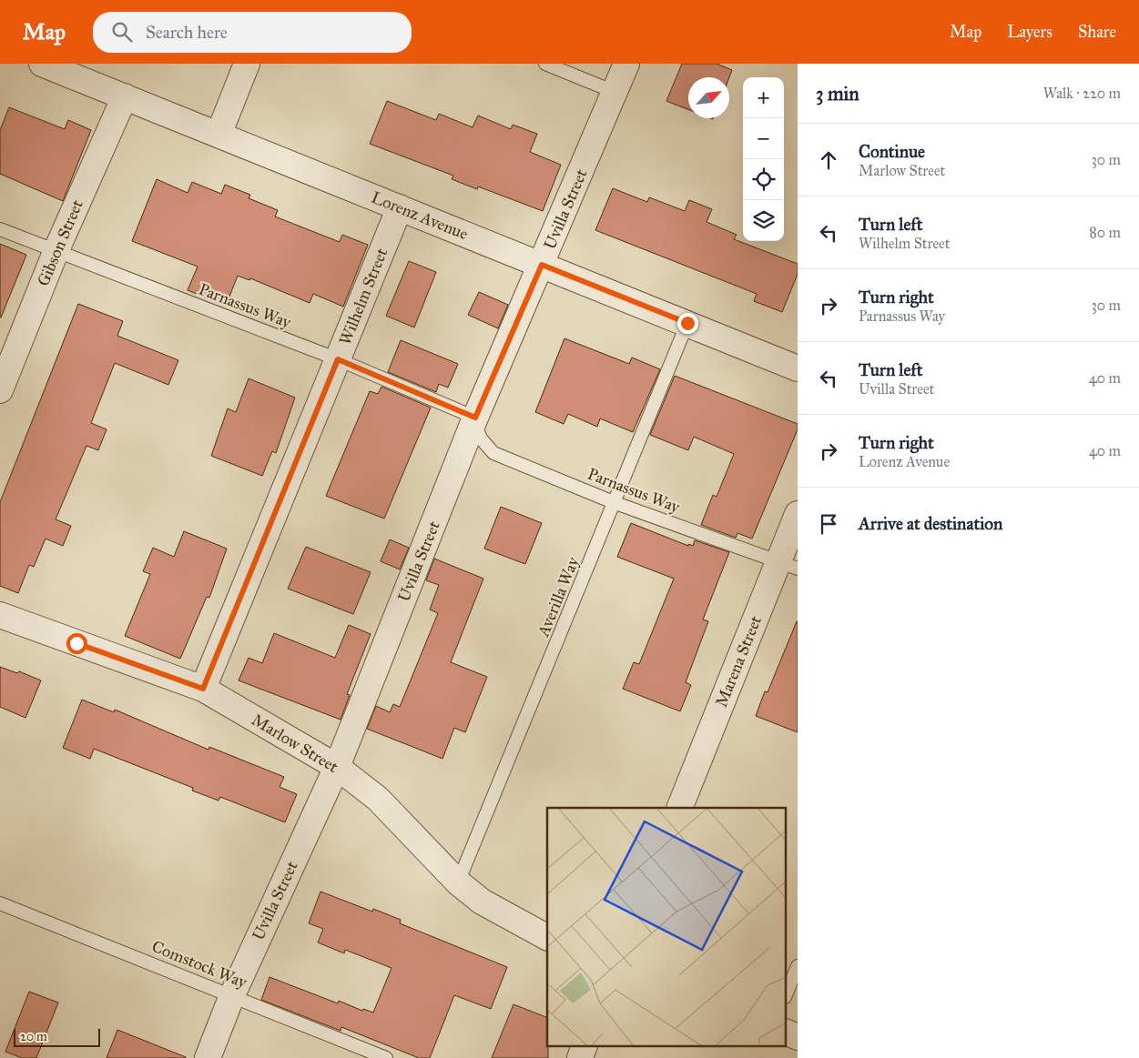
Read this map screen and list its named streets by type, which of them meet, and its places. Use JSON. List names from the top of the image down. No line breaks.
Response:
{"streets":{"street":["Uvilla Street","Lorenz Avenue","Gibson Street","Wilhelm Street","Marena Street","Marlow Street"],"lane":["Parnassus Way","Averilla Way","Comstock Way"]},"crossings":[["Uvilla Street","Lorenz Avenue"],["Uvilla Street","Parnassus Way"],["Uvilla Street","Marlow Street"],["Uvilla Street","Comstock Way"],["Lorenz Avenue","Gibson Street"],["Lorenz Avenue","Wilhelm Street"],["Lorenz Avenue","Averilla Way"],["Gibson Street","Parnassus Way"],["Wilhelm Street","Parnassus Way"],["Wilhelm Street","Marlow Street"],["Parnassus Way","Averilla Way"],["Parnassus Way","Marena Street"],["Averilla Way","Marlow Street"]],"scale_bar":"20 m","north":"top right","page":{"header":"Map","search":"Search here","nav":["Map","Layers","Share"],"heading":["3 min","Walk · 220 m"],"map_buttons":["+","−"],"list":[["Continue","Marlow Street","30 m"],["Turn left","Wilhelm Street","80 m"],["Turn right","Parnassus Way","30 m"],["Turn left","Uvilla Street","40 m"],["Turn right","Lorenz Avenue","40 m"],"Arrive at destination"],"scale":"20 m"}}
